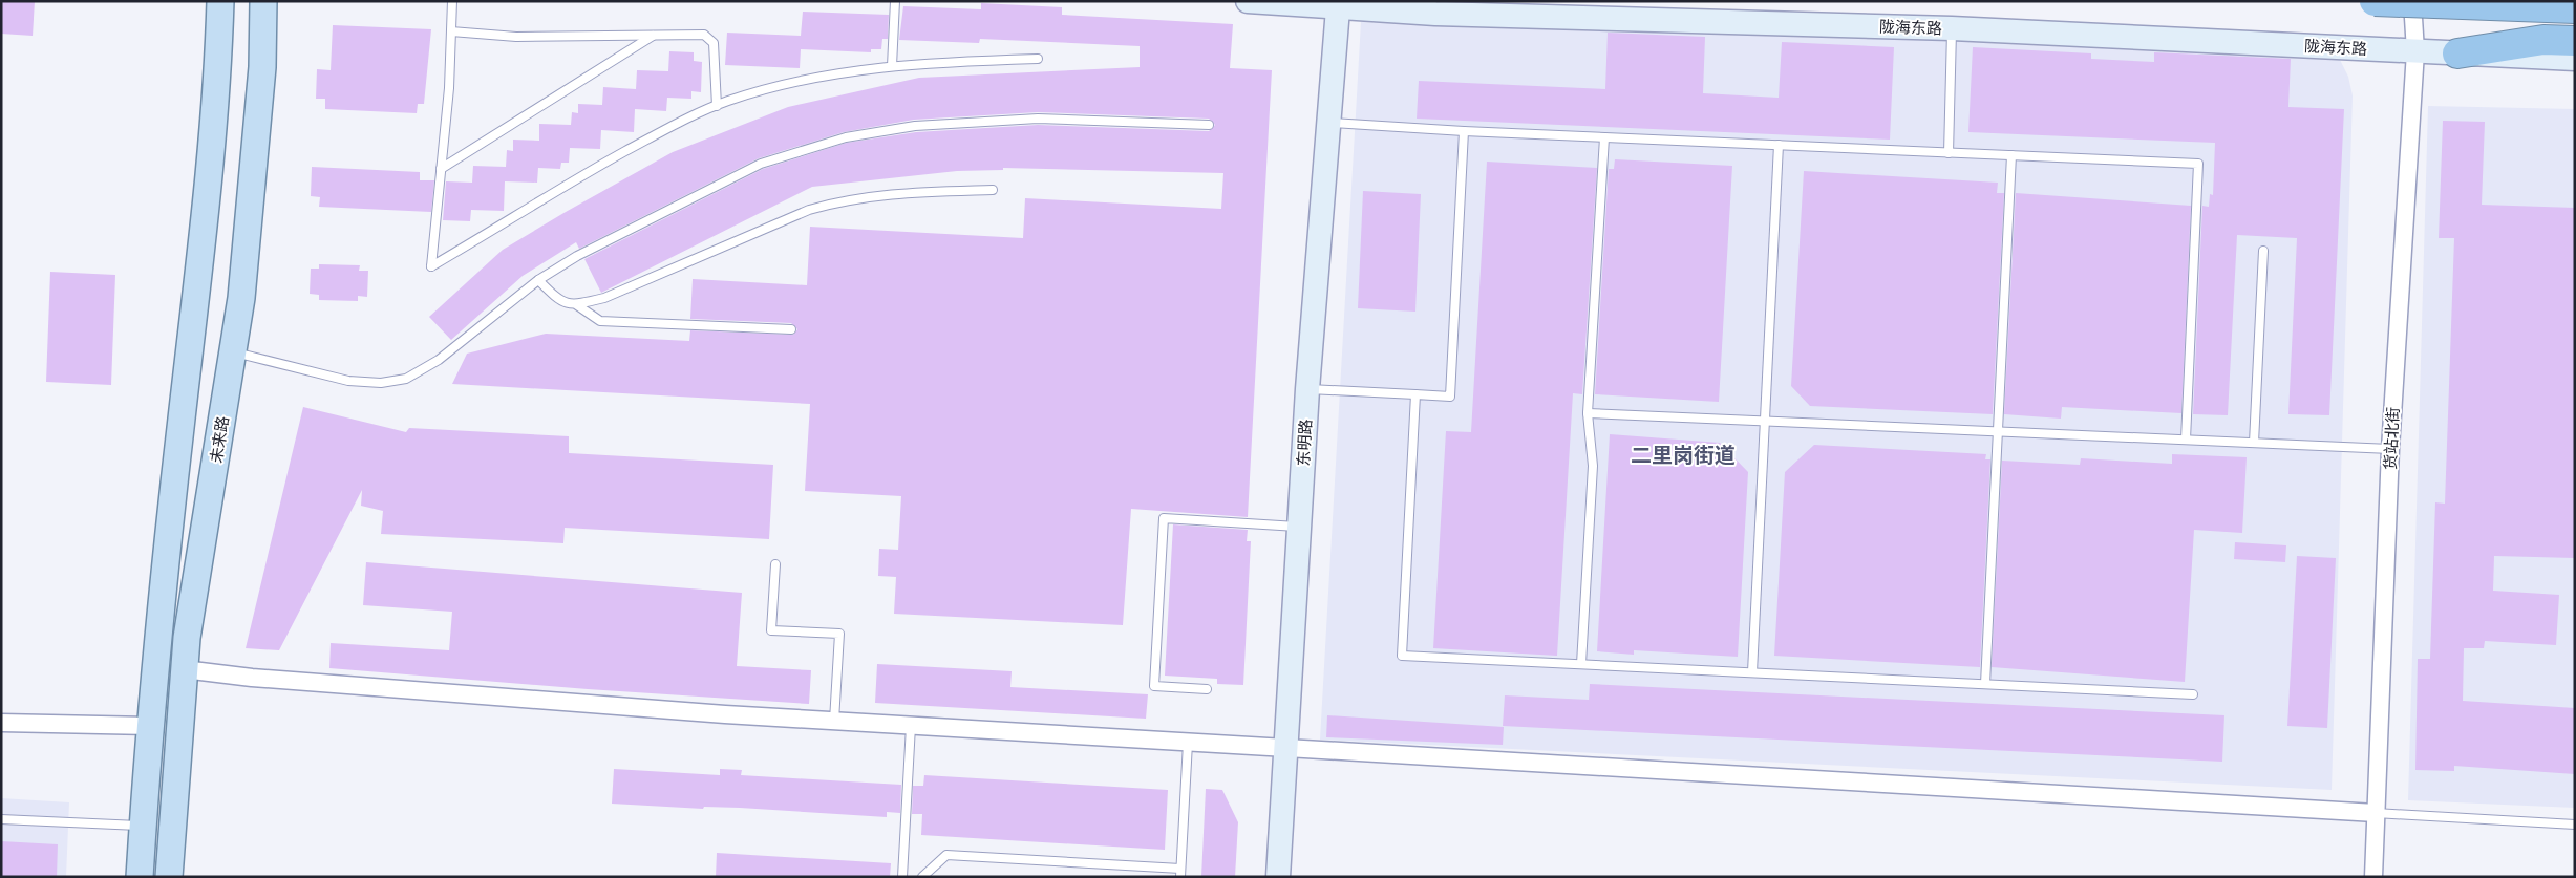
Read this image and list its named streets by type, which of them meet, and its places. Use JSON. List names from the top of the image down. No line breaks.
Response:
{"streets":{"main road":["未来路"],"street":["陇海东路","货站北街","东明路"]},"crossings":[["陇海东路","货站北街"],["陇海东路","东明路"]],"districts":["二里岗街道"]}
